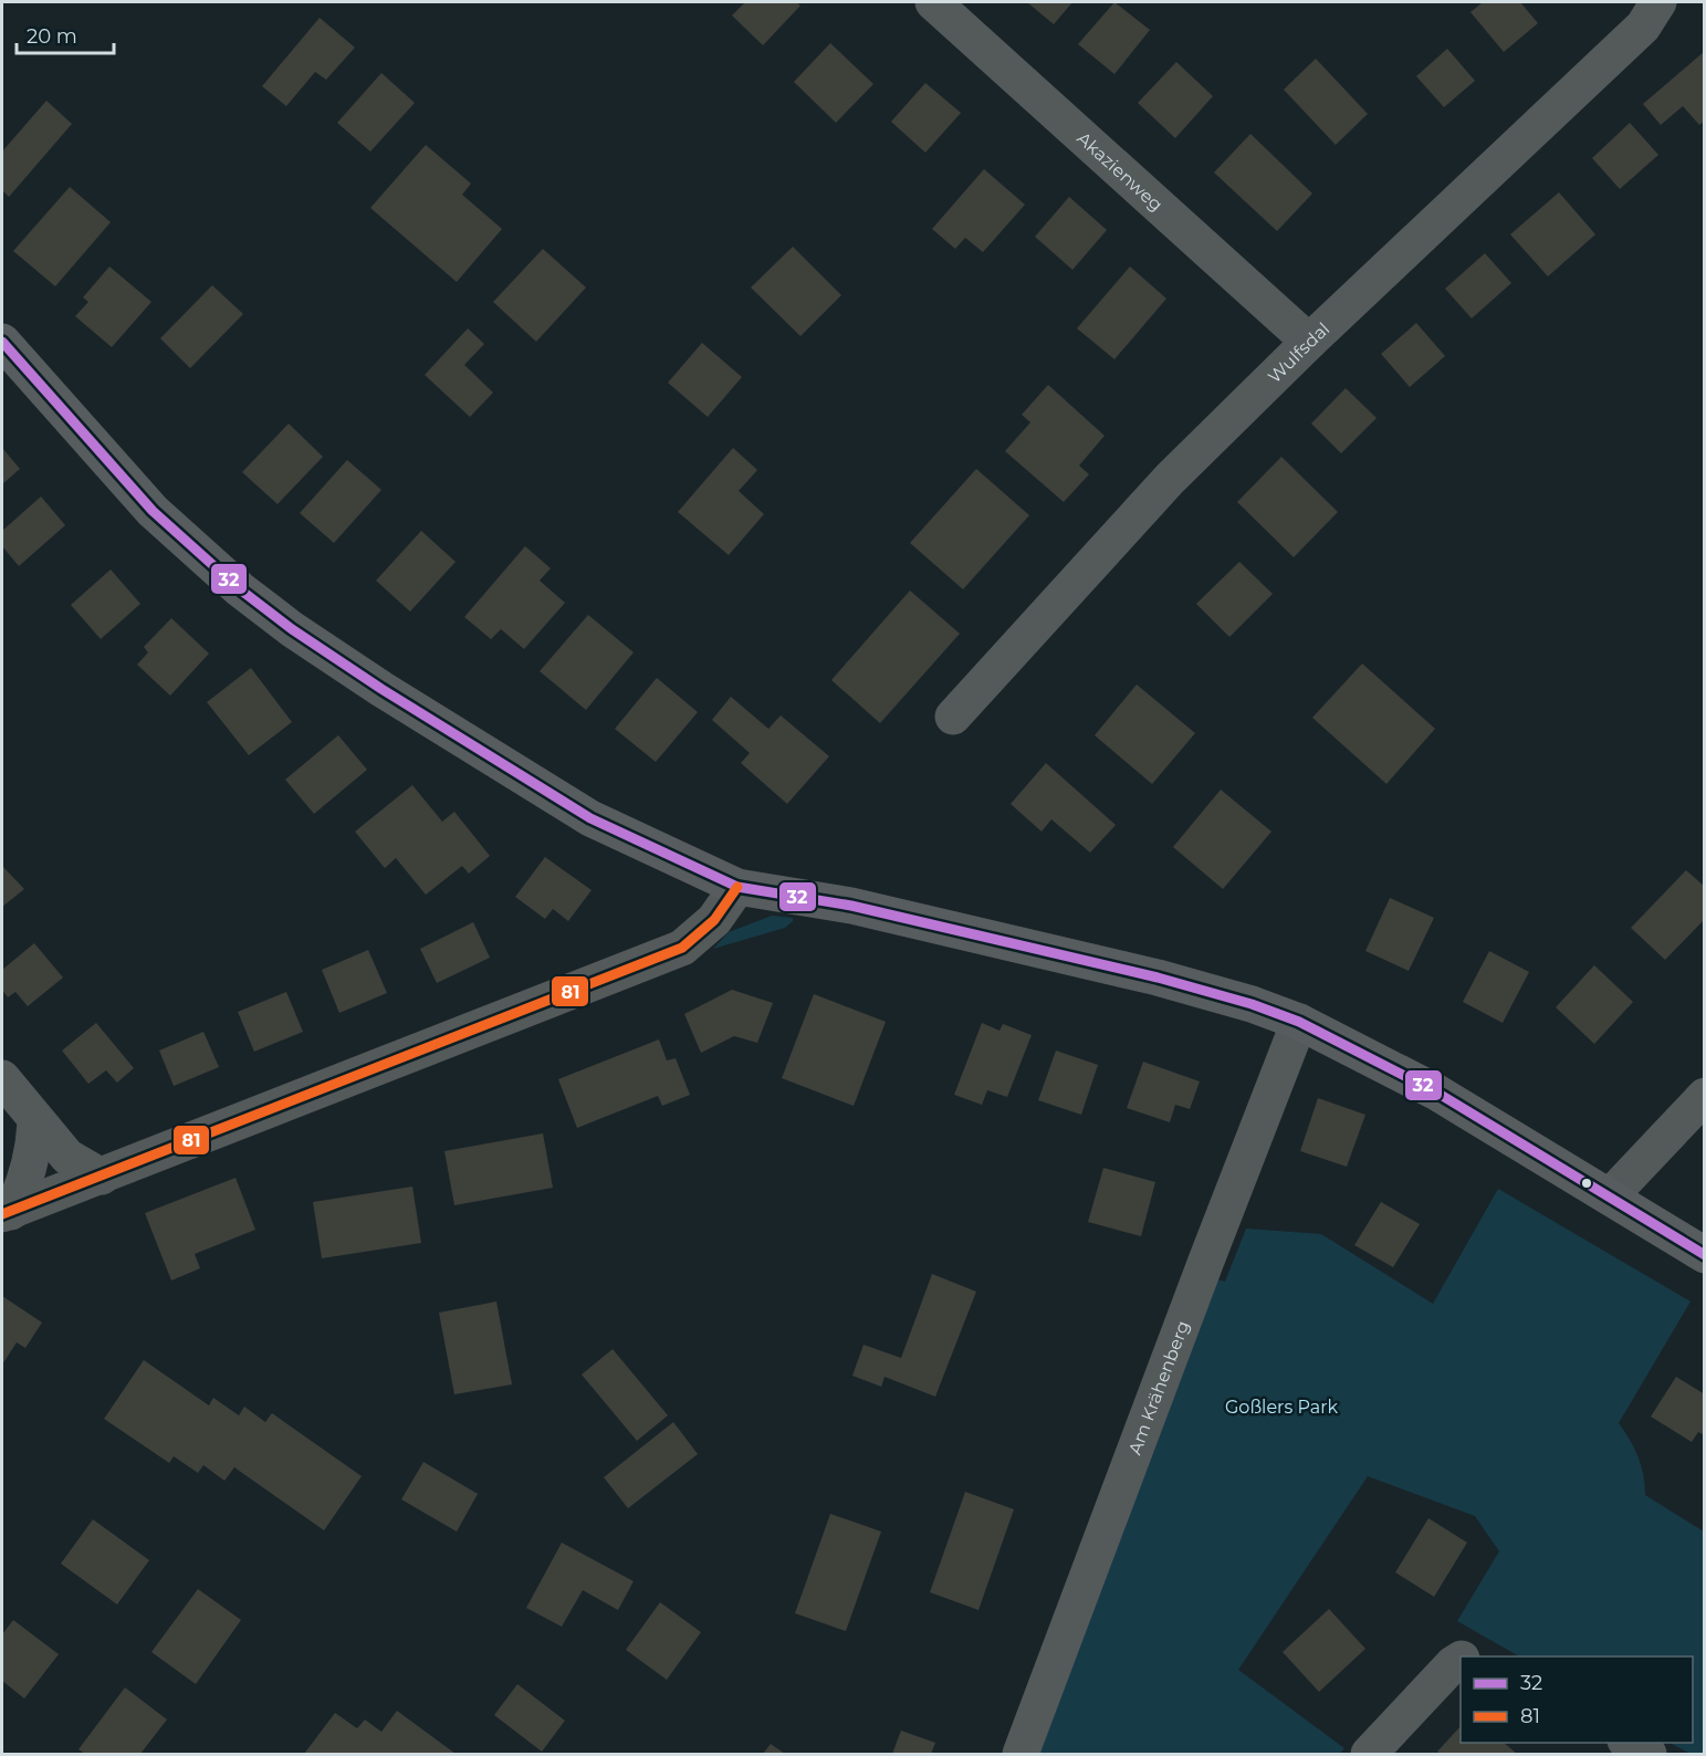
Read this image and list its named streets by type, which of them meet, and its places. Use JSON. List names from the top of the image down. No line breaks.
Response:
{"streets":{"street":["Akazienweg","Wulfsdal","Am Krähenberg"]},"crossings":[["Akazienweg","Wulfsdal"]],"parks":["Goßlers Park"],"lines":["transit line 32","transit line 81"],"legend":["32","81"],"scale_bar":"20 m"}
